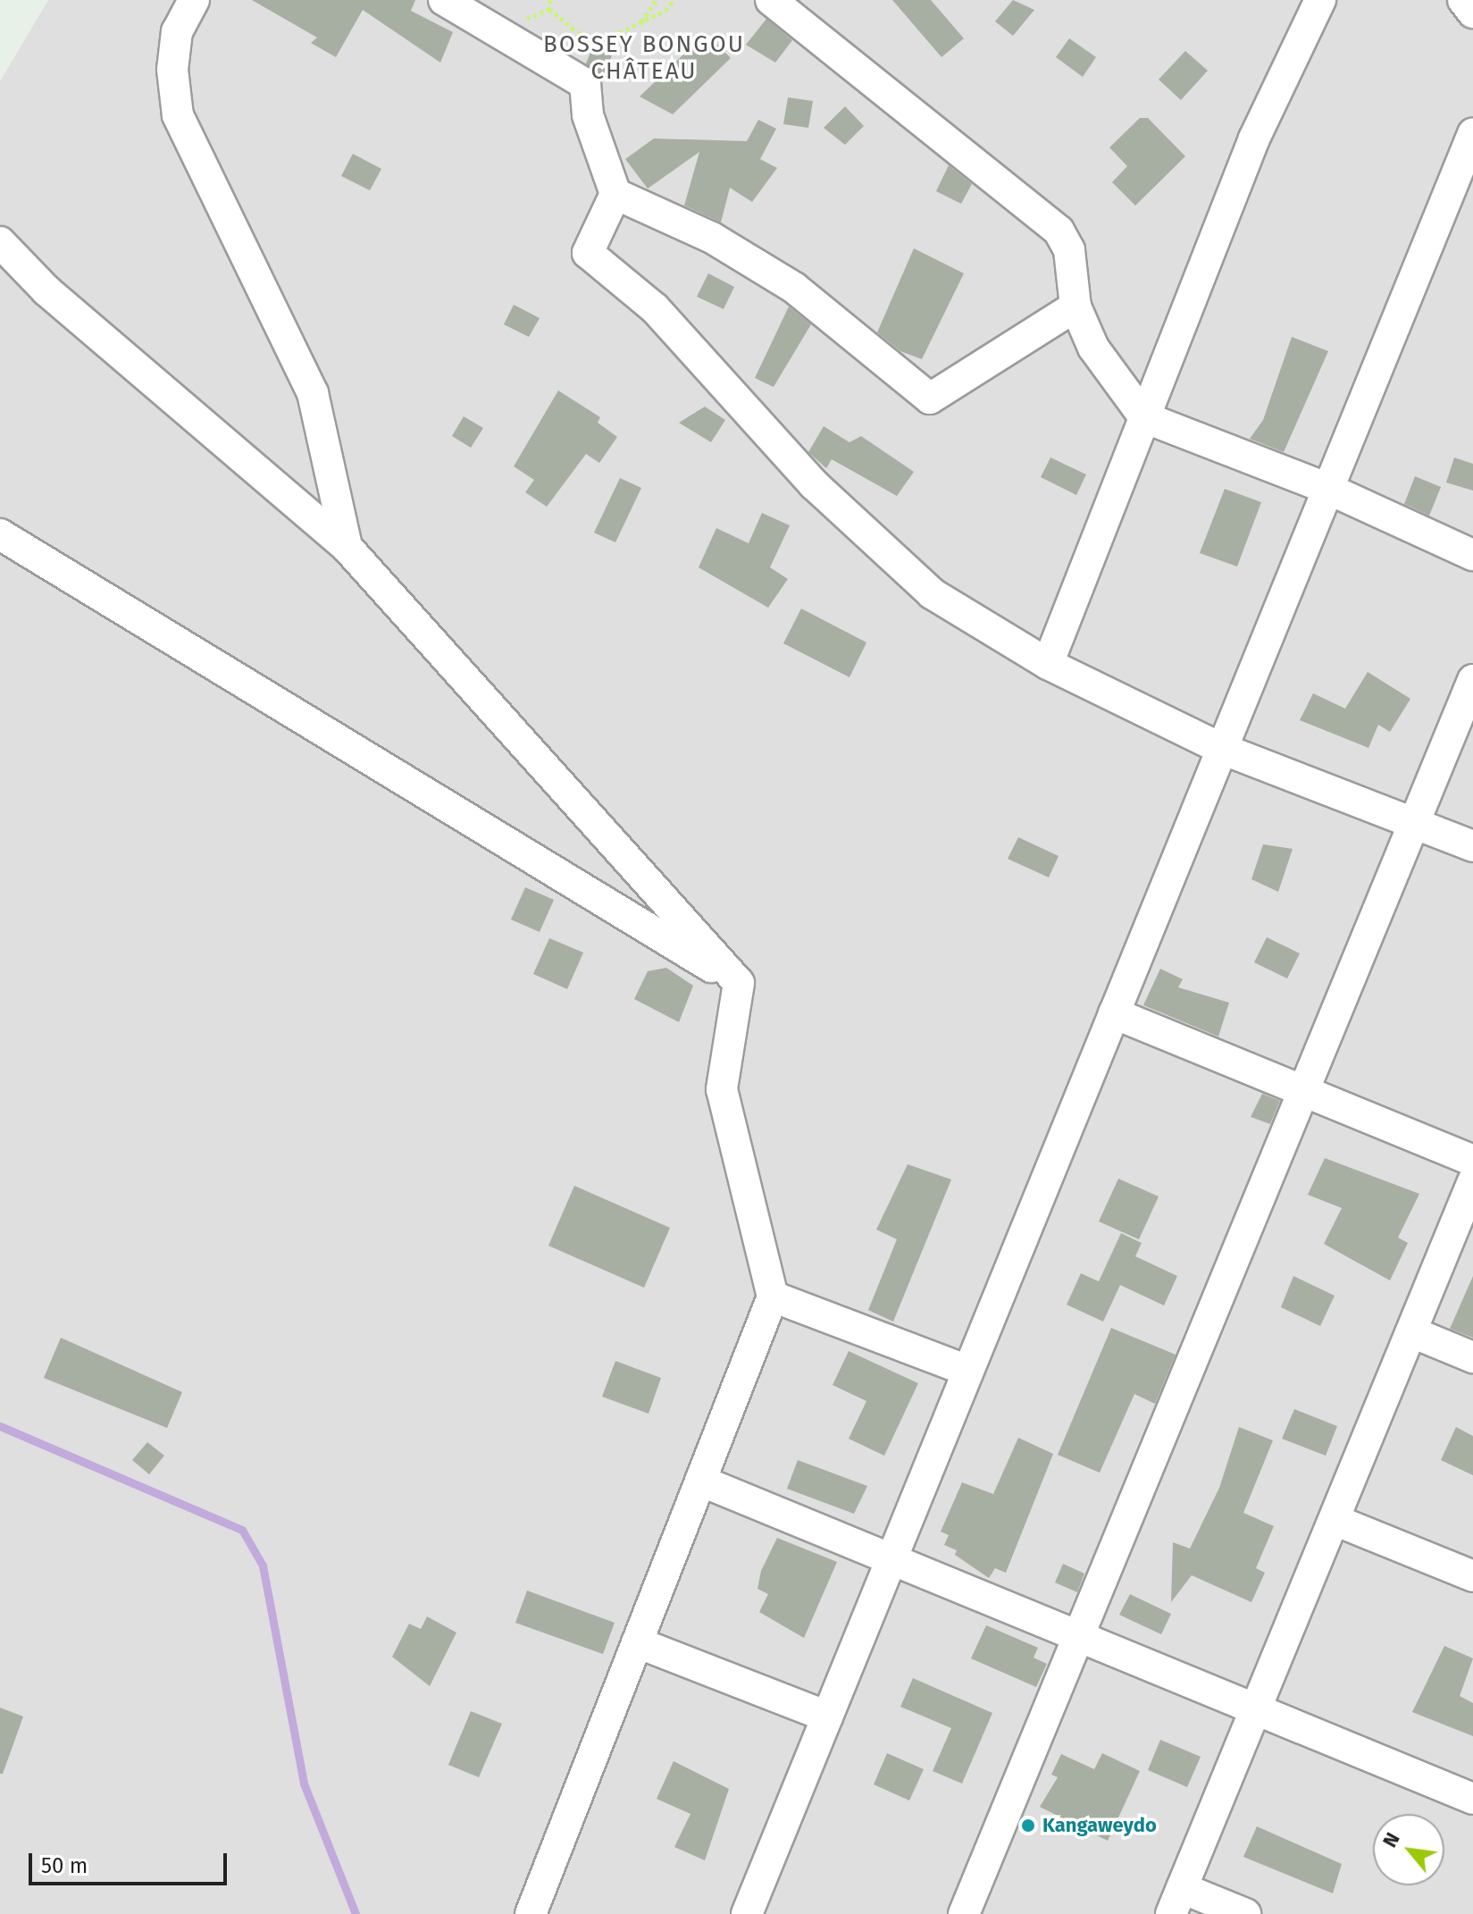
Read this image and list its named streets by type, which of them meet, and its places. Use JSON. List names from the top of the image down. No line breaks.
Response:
{"districts":["BOSSEY BONGOU CHÂTEAU"],"places":["Kangaweydo"],"scale_bar":"50 m","north":"top left"}
